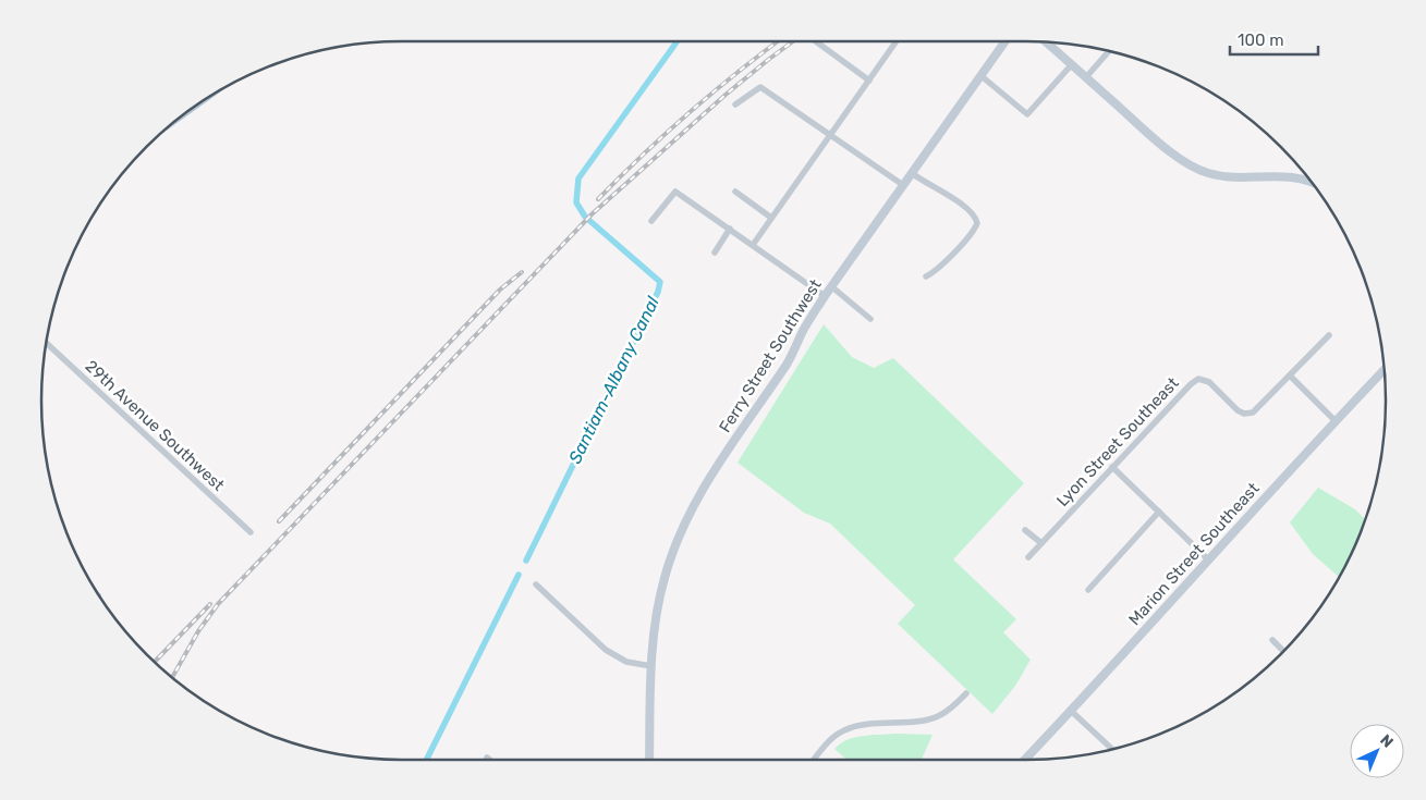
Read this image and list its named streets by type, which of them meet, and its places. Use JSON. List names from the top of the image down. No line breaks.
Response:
{"streets":{"street":["Ferry Street Southwest","29th Avenue Southwest","Lyon Street Southeast","Marion Street Southeast"]},"water":["Santiam-Albany Canal"],"scale_bar":"100 m","north":"top right"}
